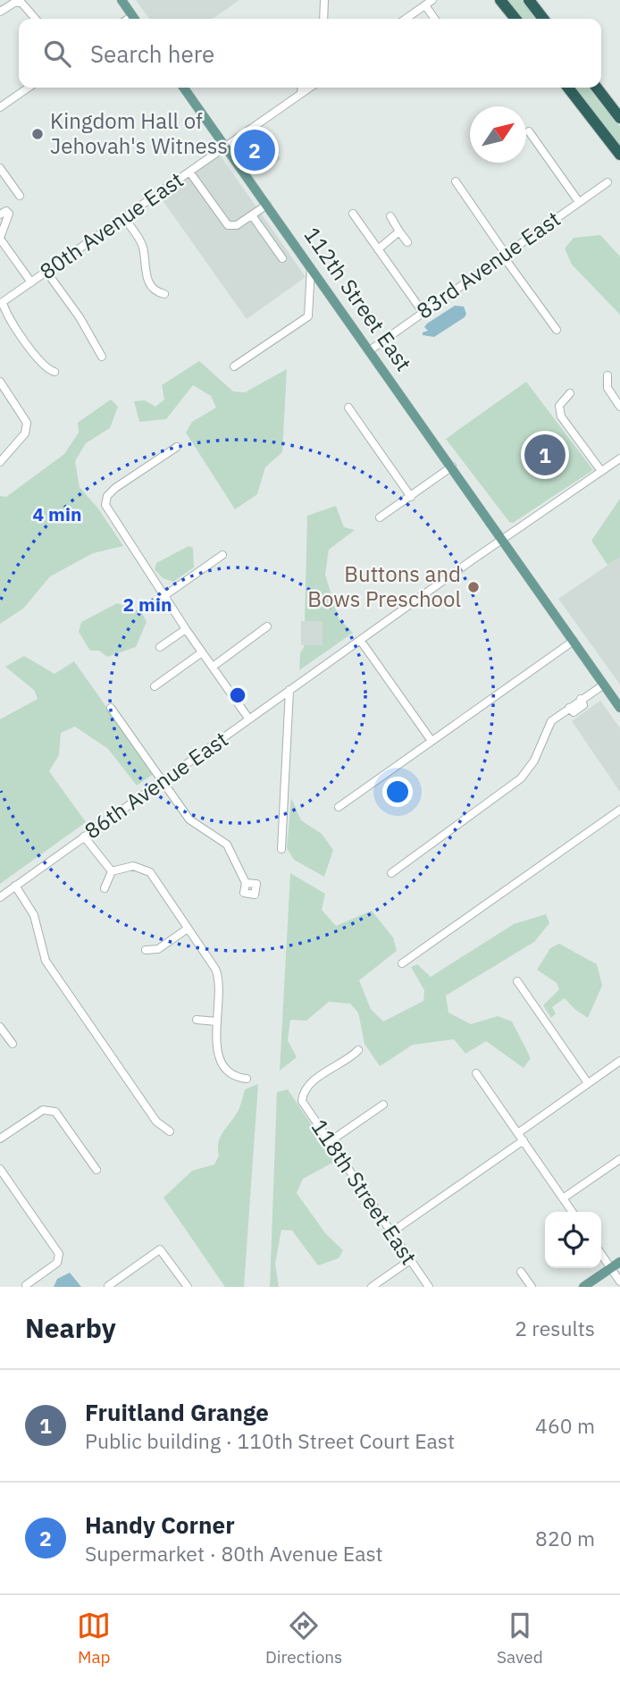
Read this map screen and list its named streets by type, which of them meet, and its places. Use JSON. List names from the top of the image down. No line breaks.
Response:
{"streets":{"main road":["112th Street East"],"street":["80th Avenue East","83rd Avenue East","86th Avenue East","118th Street East"]},"crossings":[["80th Avenue East","112th Street East"],["83rd Avenue East","112th Street East"],["112th Street East","86th Avenue East"]],"places":["Kingdom Hall of Jehovah's Witness","Buttons and Bows Preschool"],"north":"top right","page":{"search":"Search here","pins":["2","1"],"heading":["Nearby","2 results"],"list":[{"mark":"1","name":"Fruitland Grange","note":"Public building · 110th Street Court East","value":"460 m"},{"mark":"2","name":"Handy Corner","note":"Supermarket · 80th Avenue East","value":"820 m"}],"nav":["Map","Directions","Saved"]},"rings":["4 min","2 min"]}
